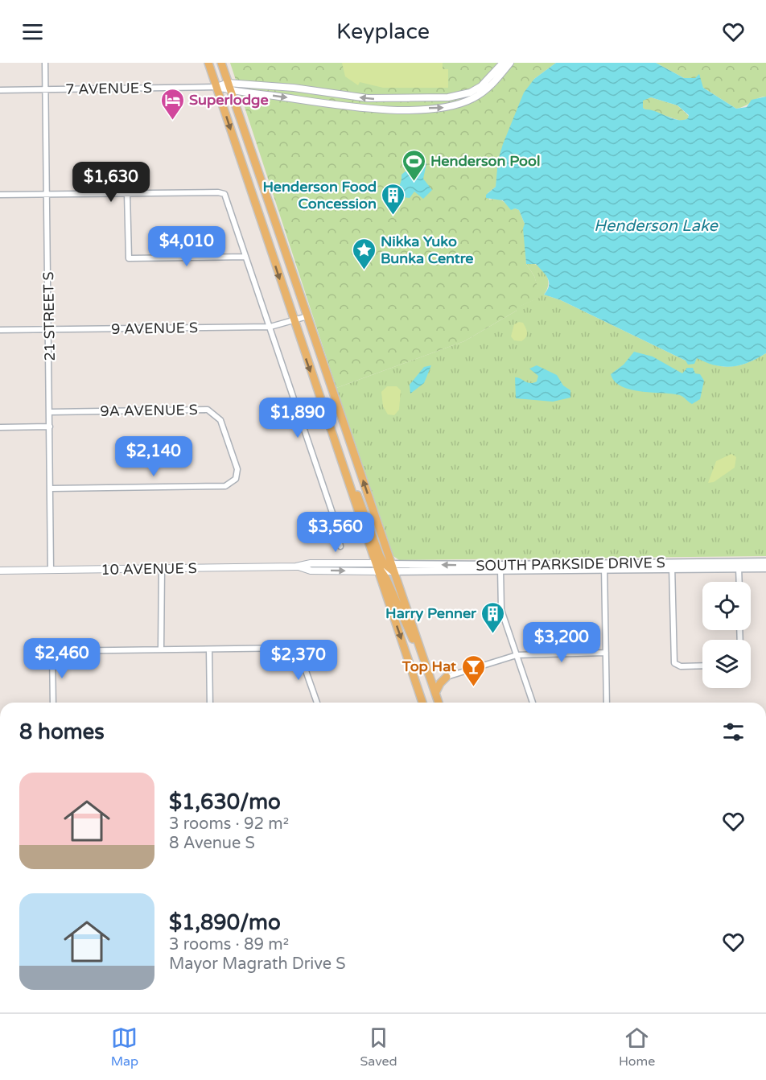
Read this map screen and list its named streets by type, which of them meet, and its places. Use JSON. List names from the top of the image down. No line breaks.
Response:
{"streets":{"main road":["SOUTH PARKSIDE DRIVE S"],"street":["7 AVENUE S","21 STREET S","9 AVENUE S","9A AVENUE S","10 AVENUE S"]},"crossings":[["7 AVENUE S","21 STREET S"],["21 STREET S","9 AVENUE S"],["21 STREET S","9A AVENUE S"],["21 STREET S","10 AVENUE S"],["SOUTH PARKSIDE DRIVE S","10 AVENUE S"]],"water":["Henderson Lake"],"places":{"hotel":["Superlodge"],"sports":["Henderson Pool"],"building":["Henderson Food Concession","Harry Penner"],"place":["Nikka Yuko Bunka Centre"],"bar":["Top Hat"]},"page":{"header":"Keyplace","price":["$1,630","$4,010","$1,890","$2,140","$3,560","$3,200","$2,460","$2,370"],"heading":"8 homes","list":[{"name":"$1,630/mo","note":"3 rooms · 92 m² · 8 Avenue S"},{"name":"$1,890/mo","note":"3 rooms · 89 m² · Mayor Magrath Drive S"}],"tabs":["Map","Saved","Home"]}}
